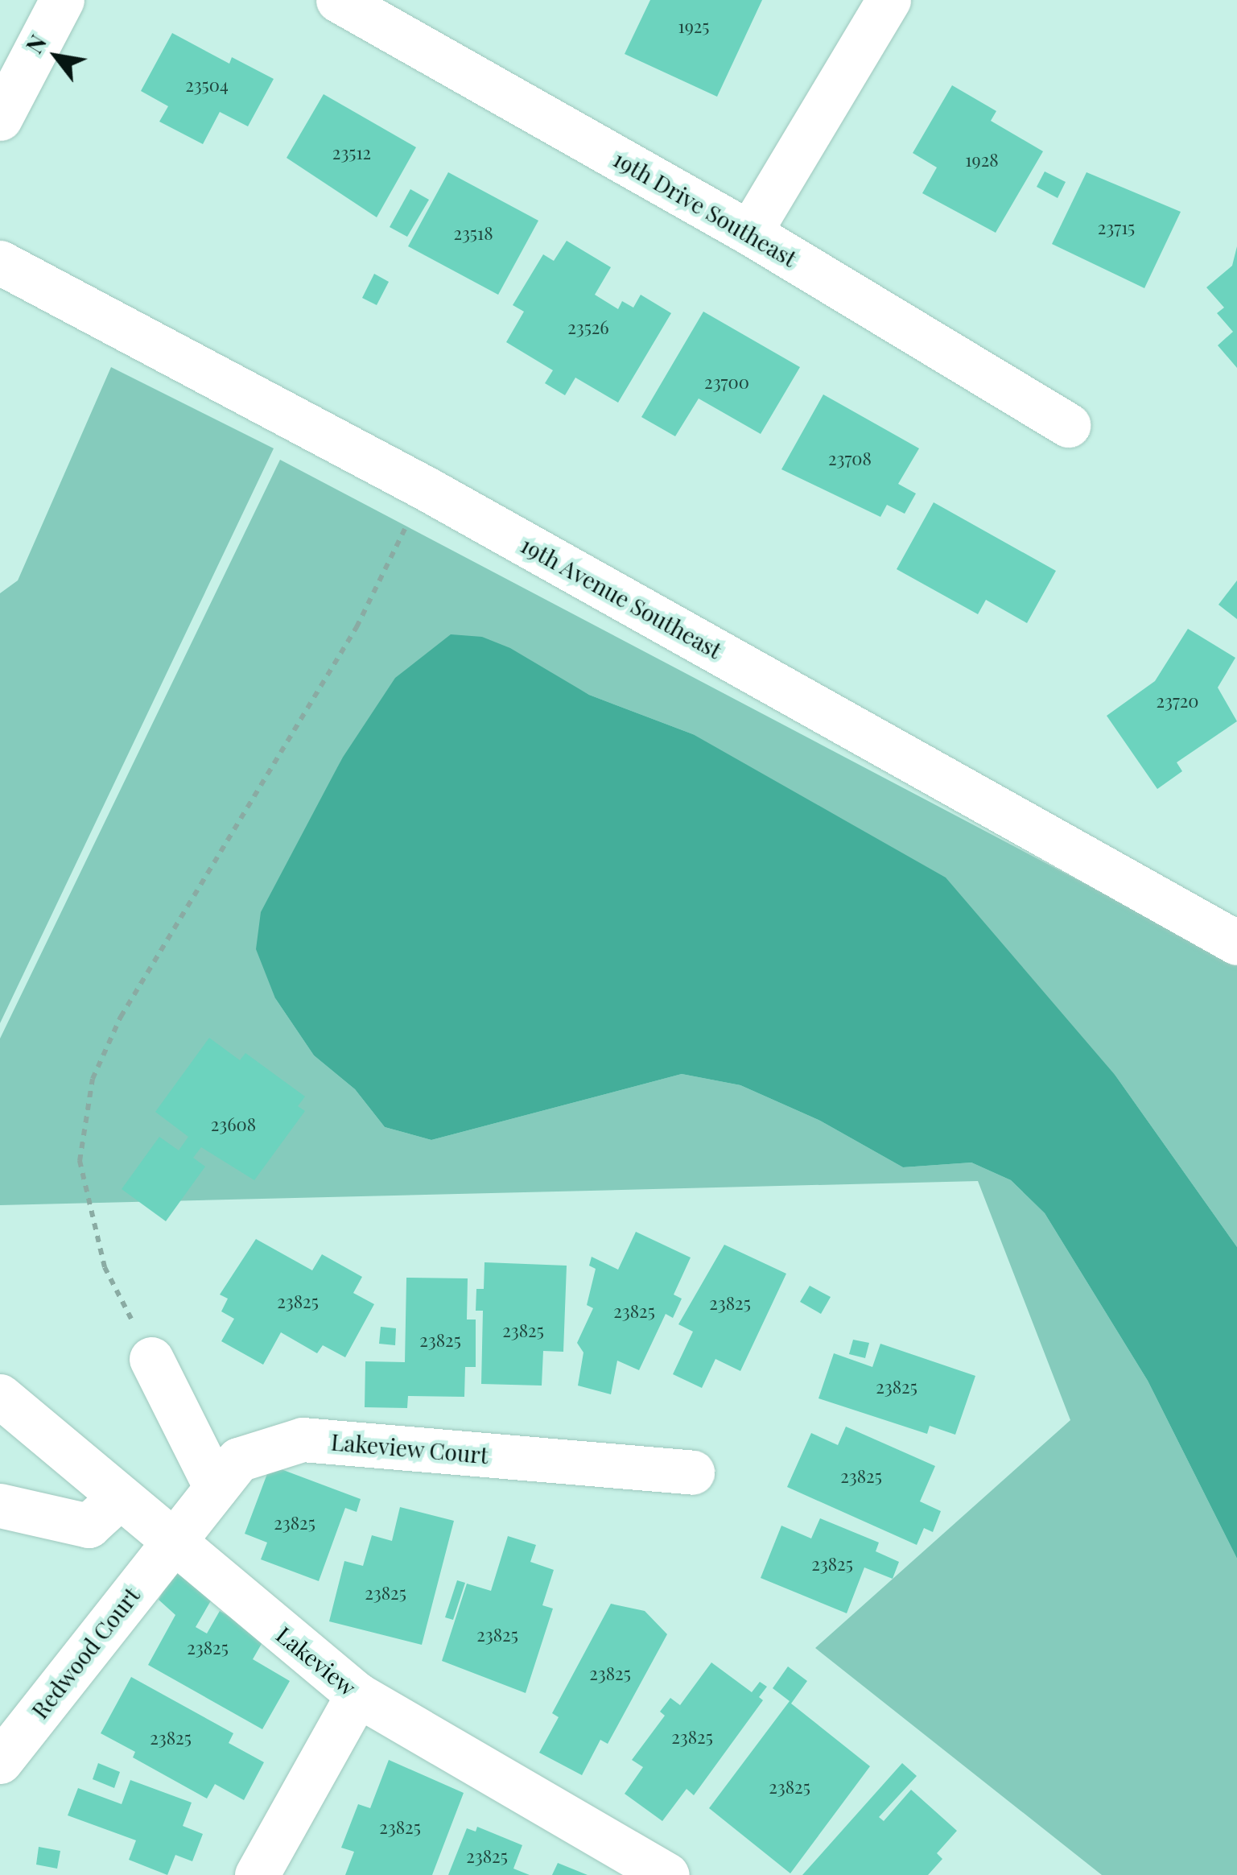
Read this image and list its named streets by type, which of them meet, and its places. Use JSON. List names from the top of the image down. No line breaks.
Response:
{"streets":{"street":["19th Drive Southeast","19th Avenue Southeast","Lakeview Court","Redwood Court","Lakeview"]},"crossings":[["Lakeview Court","Redwood Court"],["Lakeview Court","Lakeview"],["Redwood Court","Lakeview"]],"house_numbers":["1925","23504","23512","1928","23715","23518","23526","23700","23708","23720","23608","23825","23825","23825","23825","23825","23825","23825","23825","23825","23825","23825","23825","23825","23825","23825","23825","23825","23825"],"north":"top left"}
